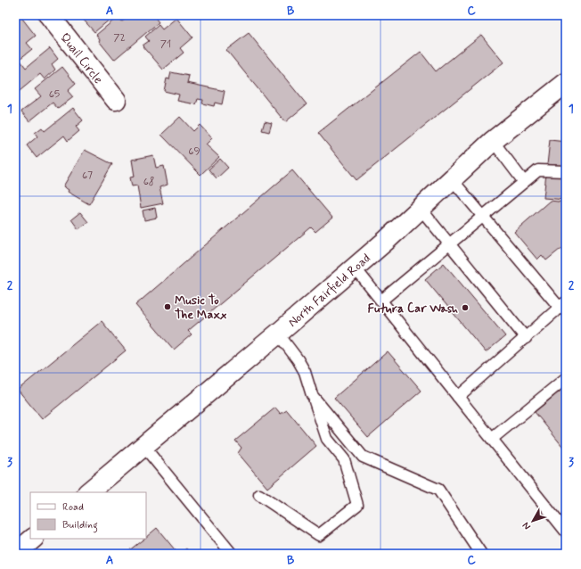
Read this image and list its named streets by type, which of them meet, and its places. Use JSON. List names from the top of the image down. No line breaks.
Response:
{"streets":{"street":["Quail Circle","North Fairfield Road"]},"places":["Music To The Maxx","Futura Car Wash"],"house_numbers":["72","71","65","69","67","68"],"legend":["Road","Building"],"north":"bottom left","grid":{"columns":["A","B","C"],"rows":["1","2","3"]}}
